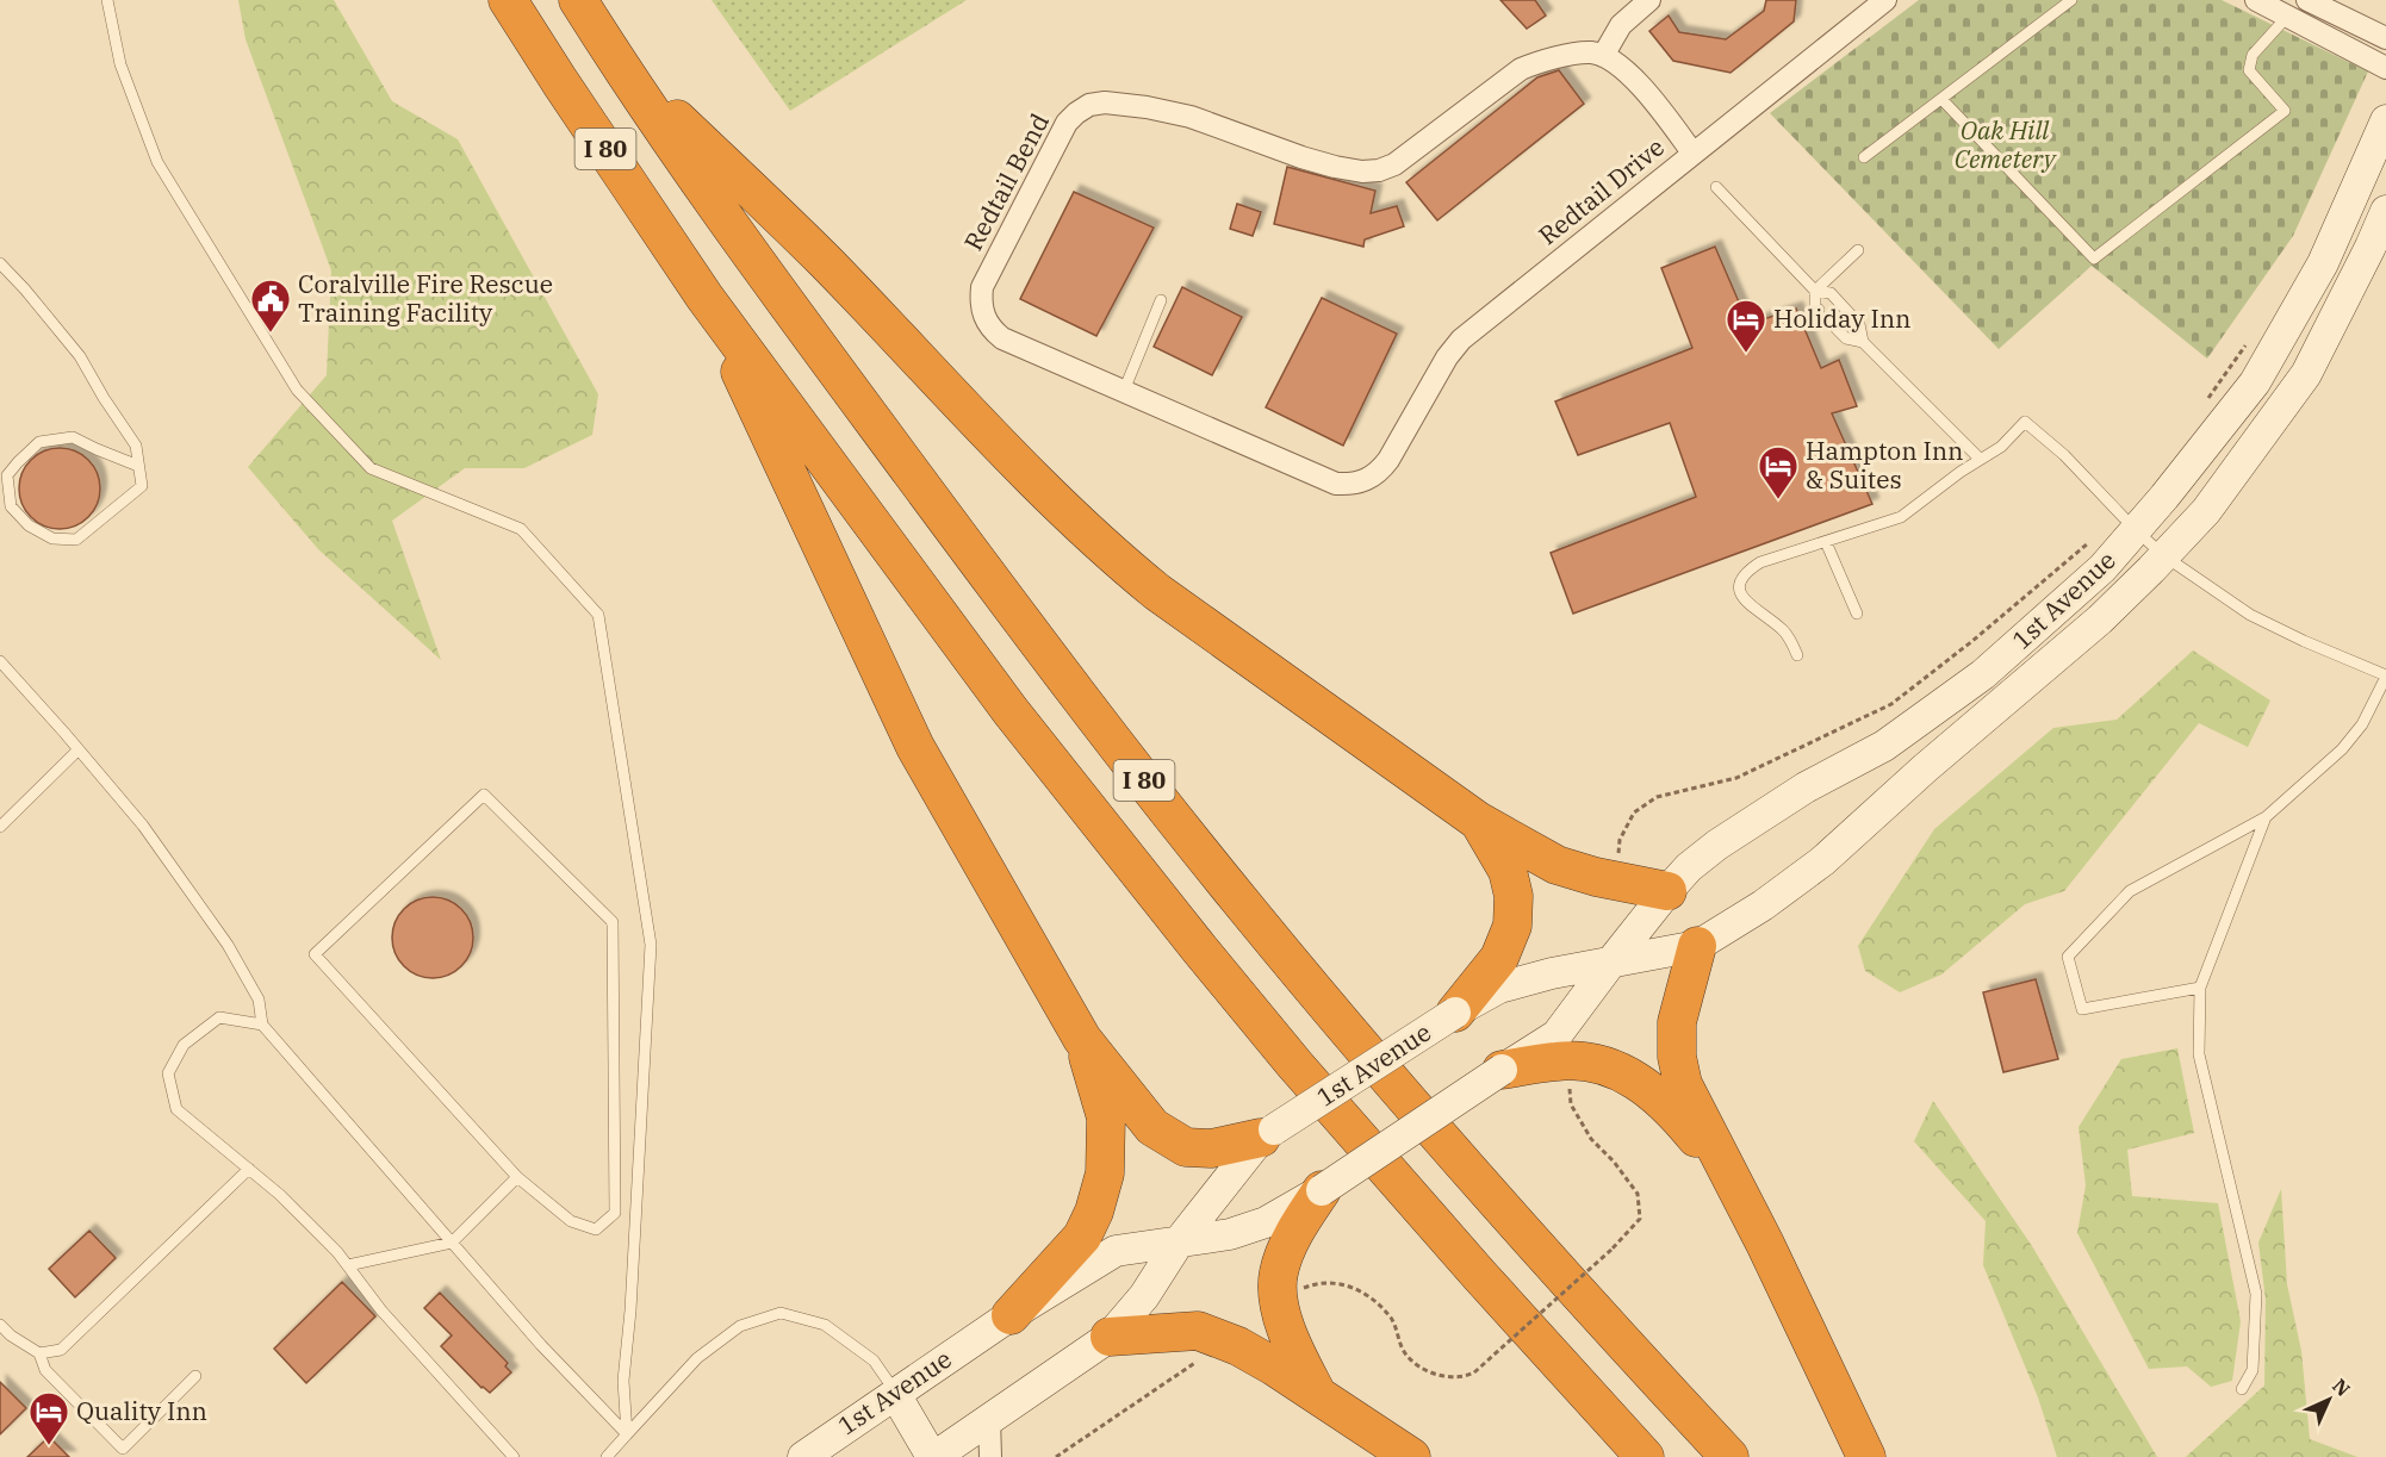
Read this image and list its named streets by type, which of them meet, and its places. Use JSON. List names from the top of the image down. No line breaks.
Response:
{"streets":{"highway":["I 80"],"main road":["1st Avenue"],"street":["Redtail Bend","Redtail Drive"]},"crossings":[["Redtail Bend","Redtail Drive"]],"parks":["Oak Hill Cemetery"],"places":{"public building":["Coralville Fire Rescue Training Facility"],"hotel":["Holiday Inn","Hampton Inn & Suites","Quality Inn"]},"north":"top right"}
